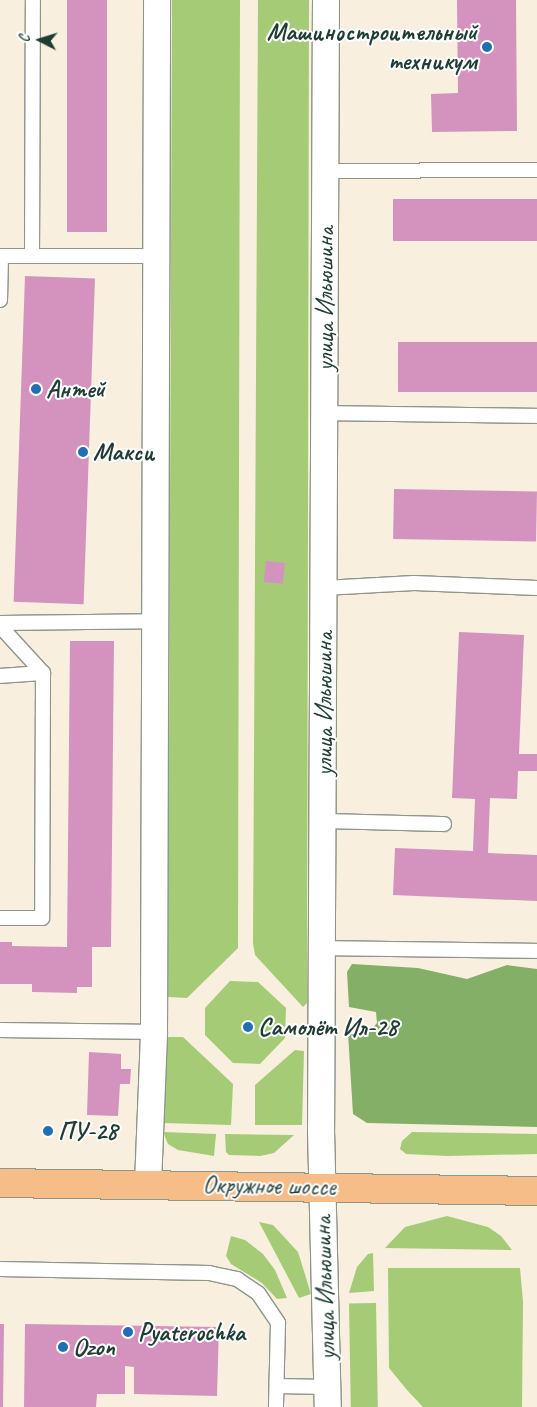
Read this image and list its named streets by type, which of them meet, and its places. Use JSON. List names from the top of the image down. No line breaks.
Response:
{"streets":{"main road":["Окружное шоссе"],"street":["улица Ильюшина"]},"crossings":[["улица Ильюшина","Окружное шоссе"]],"places":["Машиностроительный техникум","Антей","Макси","Самолёт Ил-28","ПУ-28","Pyaterochka","Ozon"],"north":"left"}
